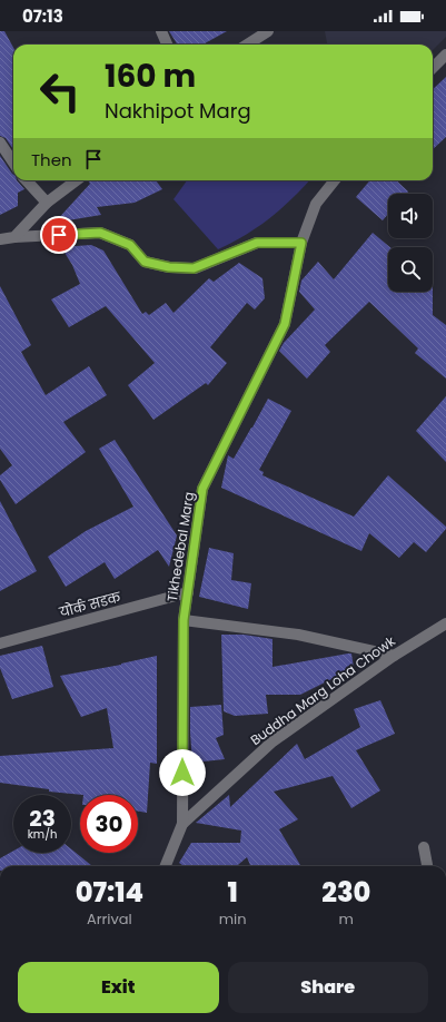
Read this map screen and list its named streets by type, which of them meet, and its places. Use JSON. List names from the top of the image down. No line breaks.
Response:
{"streets":{"street":["Tikhedebal Marg","योर्क सडक","Buddha Marg Loha Chowk"]},"crossings":[["Tikhedebal Marg","योर्क सडक"],["Tikhedebal Marg","Buddha Marg Loha Chowk"]],"page":{"status":"07:13","turn":["160 m","Nakhipot Marg"],"then":"Then","speed":"23 km/h","limit":"30","eta":["07:14","Arrival","1","min","230","m"],"buttons":["Exit","Share"]}}
